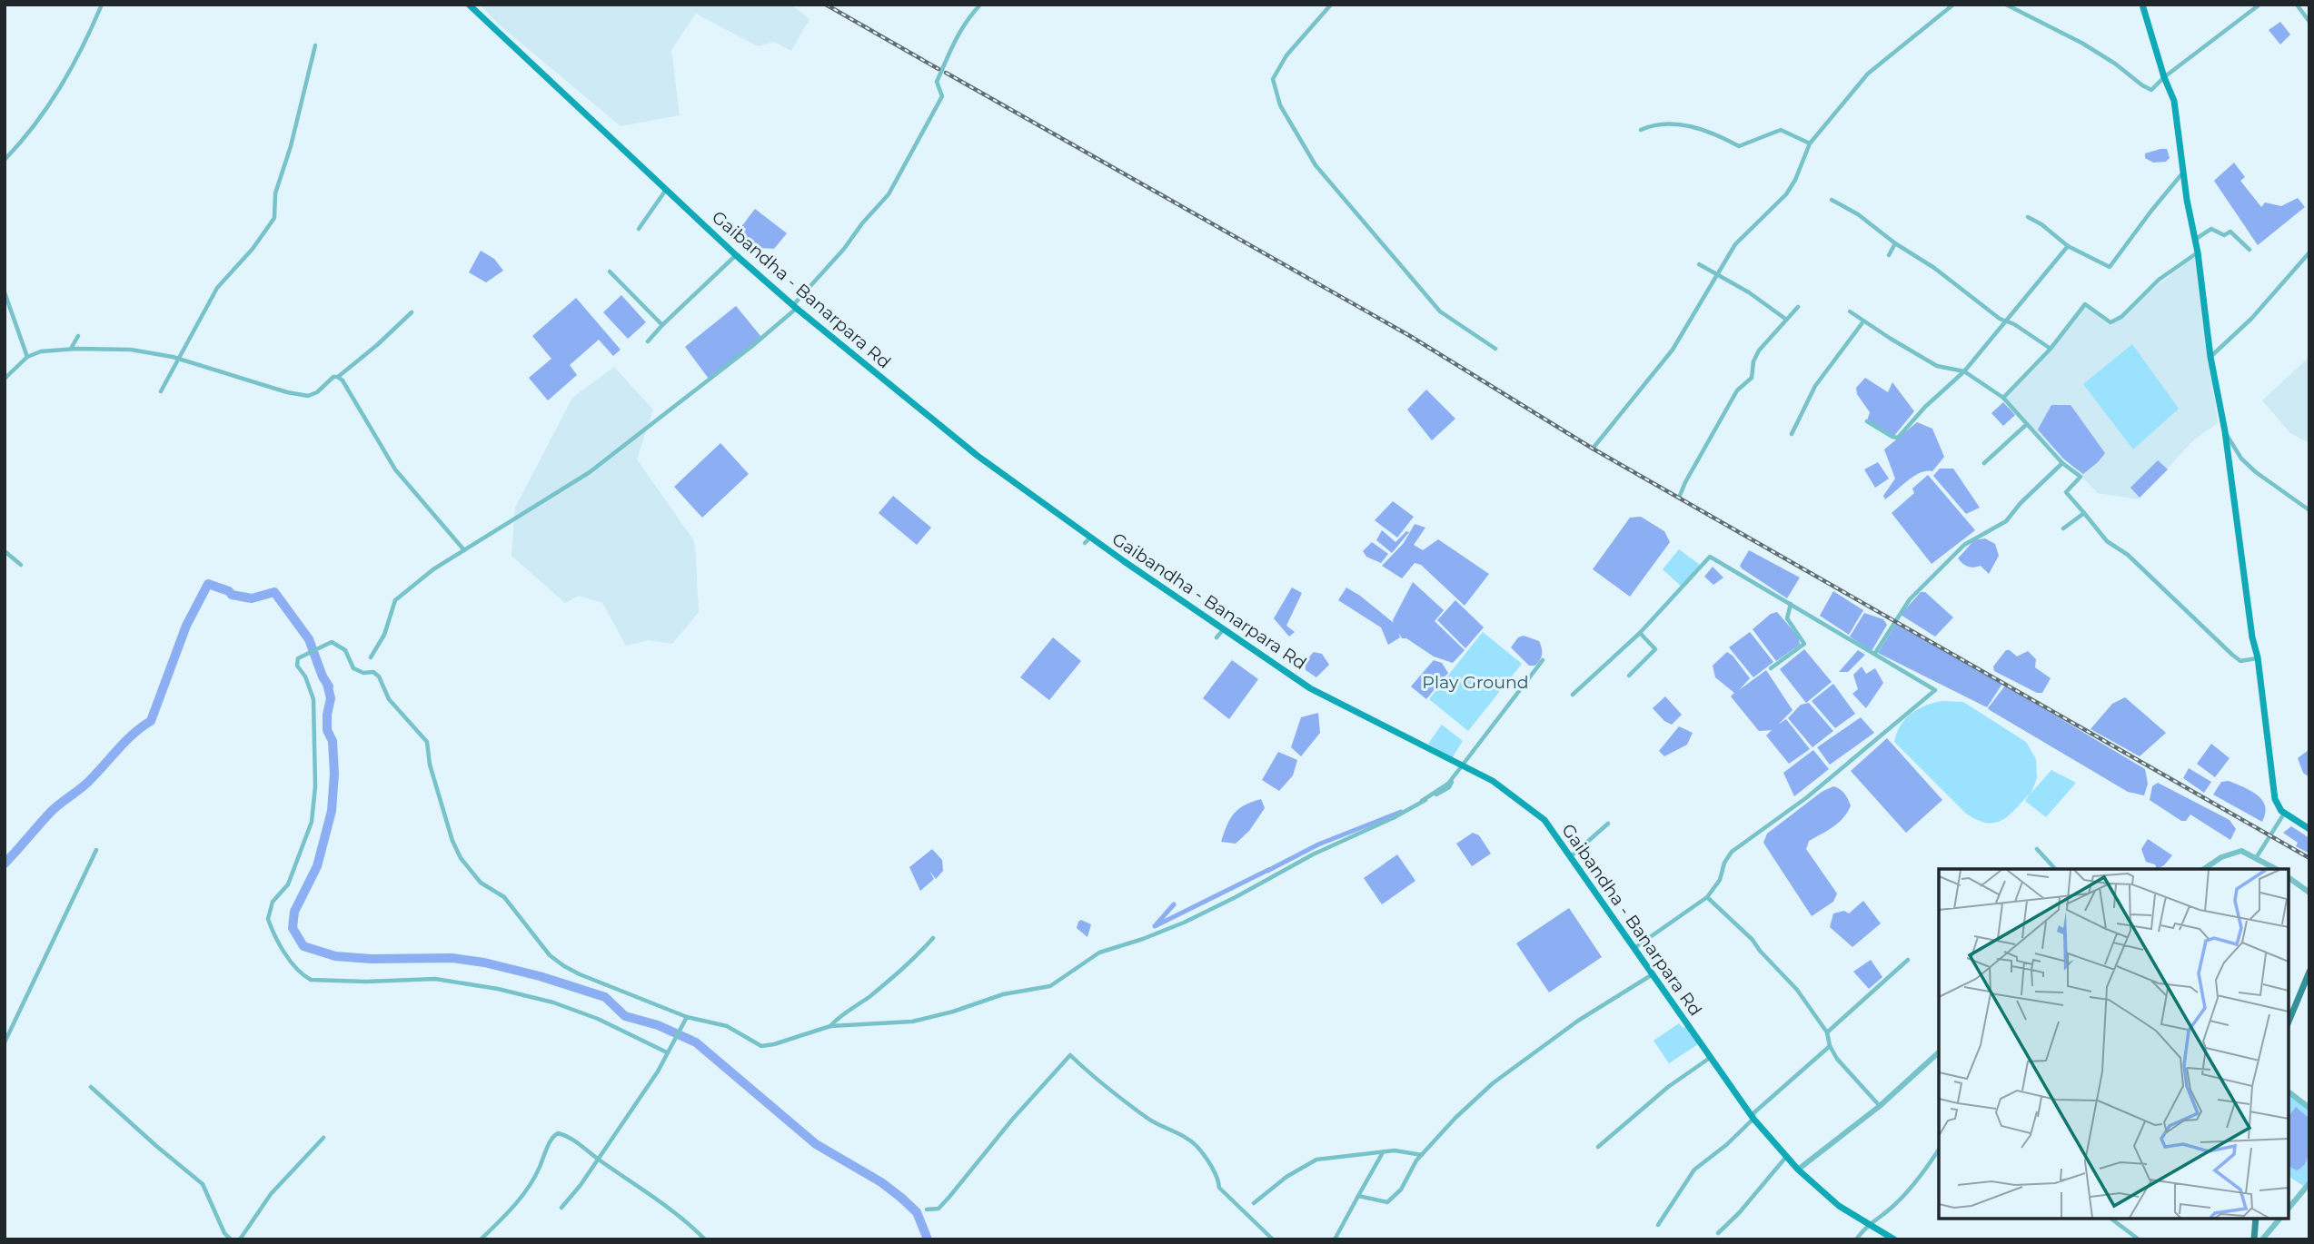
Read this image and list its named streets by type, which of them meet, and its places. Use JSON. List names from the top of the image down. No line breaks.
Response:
{"streets":{"main road":["Gaibandha - Banarpara Rd"]},"parks":["Play Ground"]}
